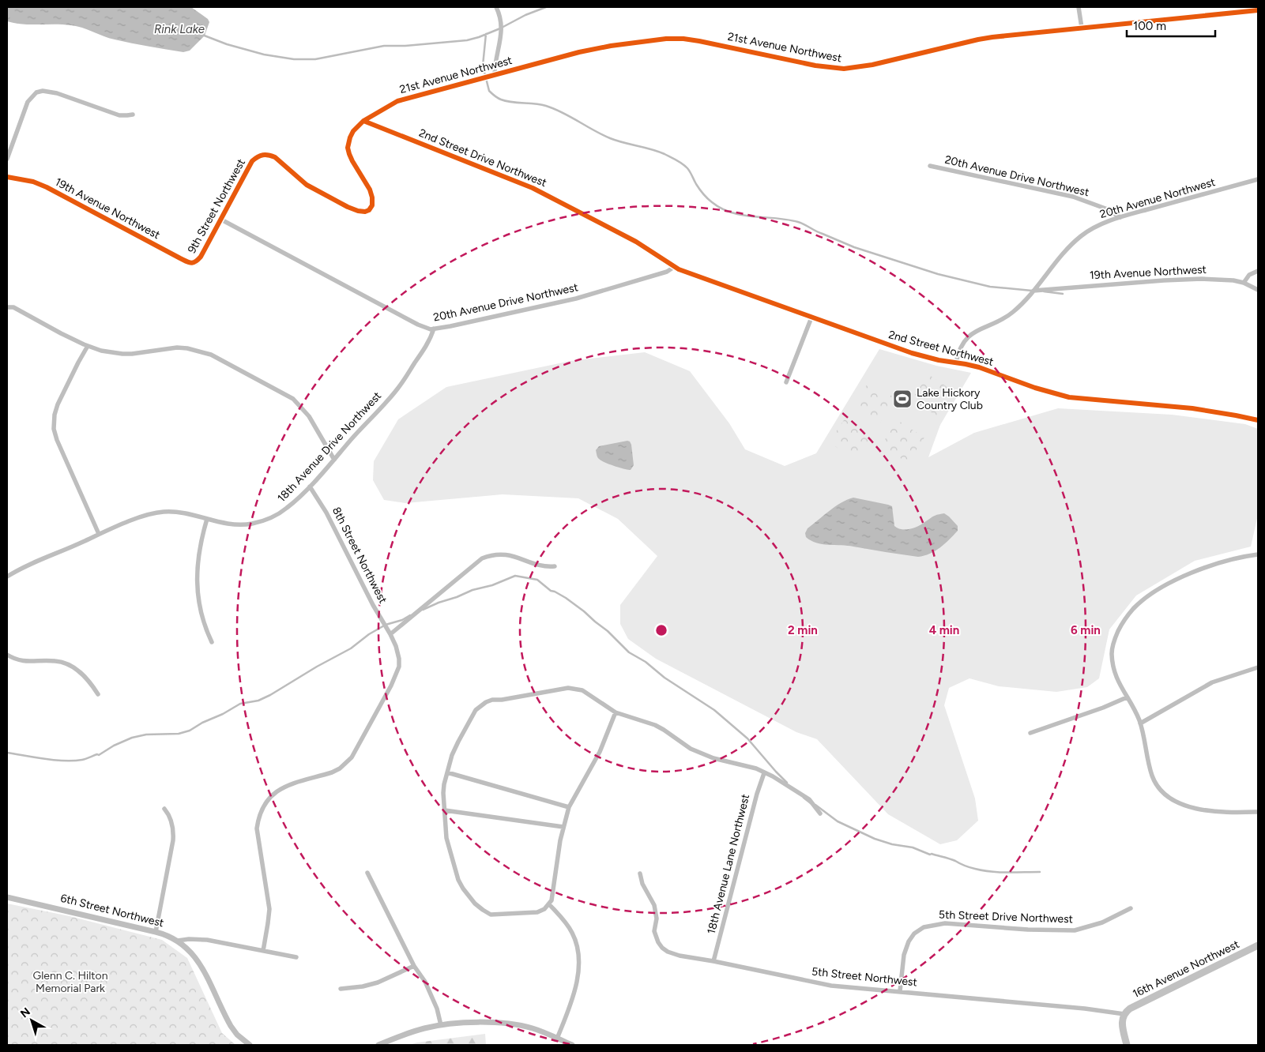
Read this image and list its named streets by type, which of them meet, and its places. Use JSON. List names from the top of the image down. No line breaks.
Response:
{"streets":{"main road":["16th Avenue Northwest"],"street":["21st Avenue Northwest","2nd Street Drive Northwest","20th Avenue Drive Northwest","20th Avenue Northwest","9th Street Northwest","19th Avenue Northwest","2nd Street Northwest","18th Avenue Drive Northwest","8th Street Northwest","18th Avenue Lane Northwest","6th Street Northwest","5th Street Drive Northwest","5th Street Northwest"]},"crossings":[["21st Avenue Northwest","2nd Street Drive Northwest"],["21st Avenue Northwest","9th Street Northwest"],["2nd Street Drive Northwest","20th Avenue Drive Northwest"],["2nd Street Drive Northwest","9th Street Northwest"],["2nd Street Drive Northwest","2nd Street Northwest"],["20th Avenue Drive Northwest","20th Avenue Northwest"],["20th Avenue Drive Northwest","9th Street Northwest"],["20th Avenue Drive Northwest","2nd Street Northwest"],["20th Avenue Drive Northwest","18th Avenue Drive Northwest"],["20th Avenue Northwest","19th Avenue Northwest"],["20th Avenue Northwest","2nd Street Northwest"],["9th Street Northwest","19th Avenue Northwest"],["18th Avenue Drive Northwest","8th Street Northwest"],["18th Avenue Lane Northwest","5th Street Northwest"],["5th Street Drive Northwest","5th Street Northwest"],["16th Avenue Northwest","5th Street Northwest"]],"water":["Rink Lake"],"parks":["Glenn C. Hilton Memorial Park"],"places":{"sports":["Lake Hickory Country Club"]},"scale_bar":"100 m","north":"top left","rings":["2 min","4 min","6 min"]}
